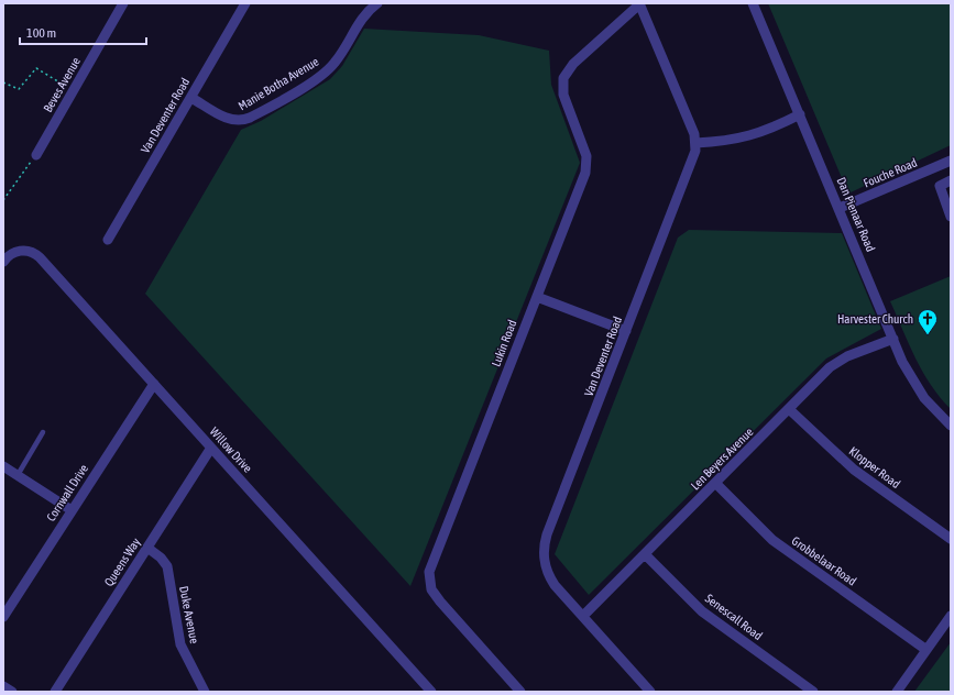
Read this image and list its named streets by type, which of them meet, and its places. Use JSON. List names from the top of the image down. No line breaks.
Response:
{"streets":{"street":["Manie Botha Avenue","Beves Avenue","Van Deventer Road","Fouche Road","Dan Pienaar Road","Lukin Road","Willow Drive","Len Beyers Avenue","Klopper Road","Cornwall Drive","Grobbelaar Road","Queens Way","Duke Avenue","Senescall Road"]},"crossings":[["Manie Botha Avenue","Van Deventer Road"],["Van Deventer Road","Len Beyers Avenue"],["Fouche Road","Dan Pienaar Road"],["Dan Pienaar Road","Len Beyers Avenue"],["Willow Drive","Cornwall Drive"],["Willow Drive","Queens Way"],["Len Beyers Avenue","Klopper Road"],["Len Beyers Avenue","Grobbelaar Road"],["Len Beyers Avenue","Senescall Road"],["Queens Way","Duke Avenue"]],"places":{"church":["Harvester Church"]},"scale_bar":"100 m"}
